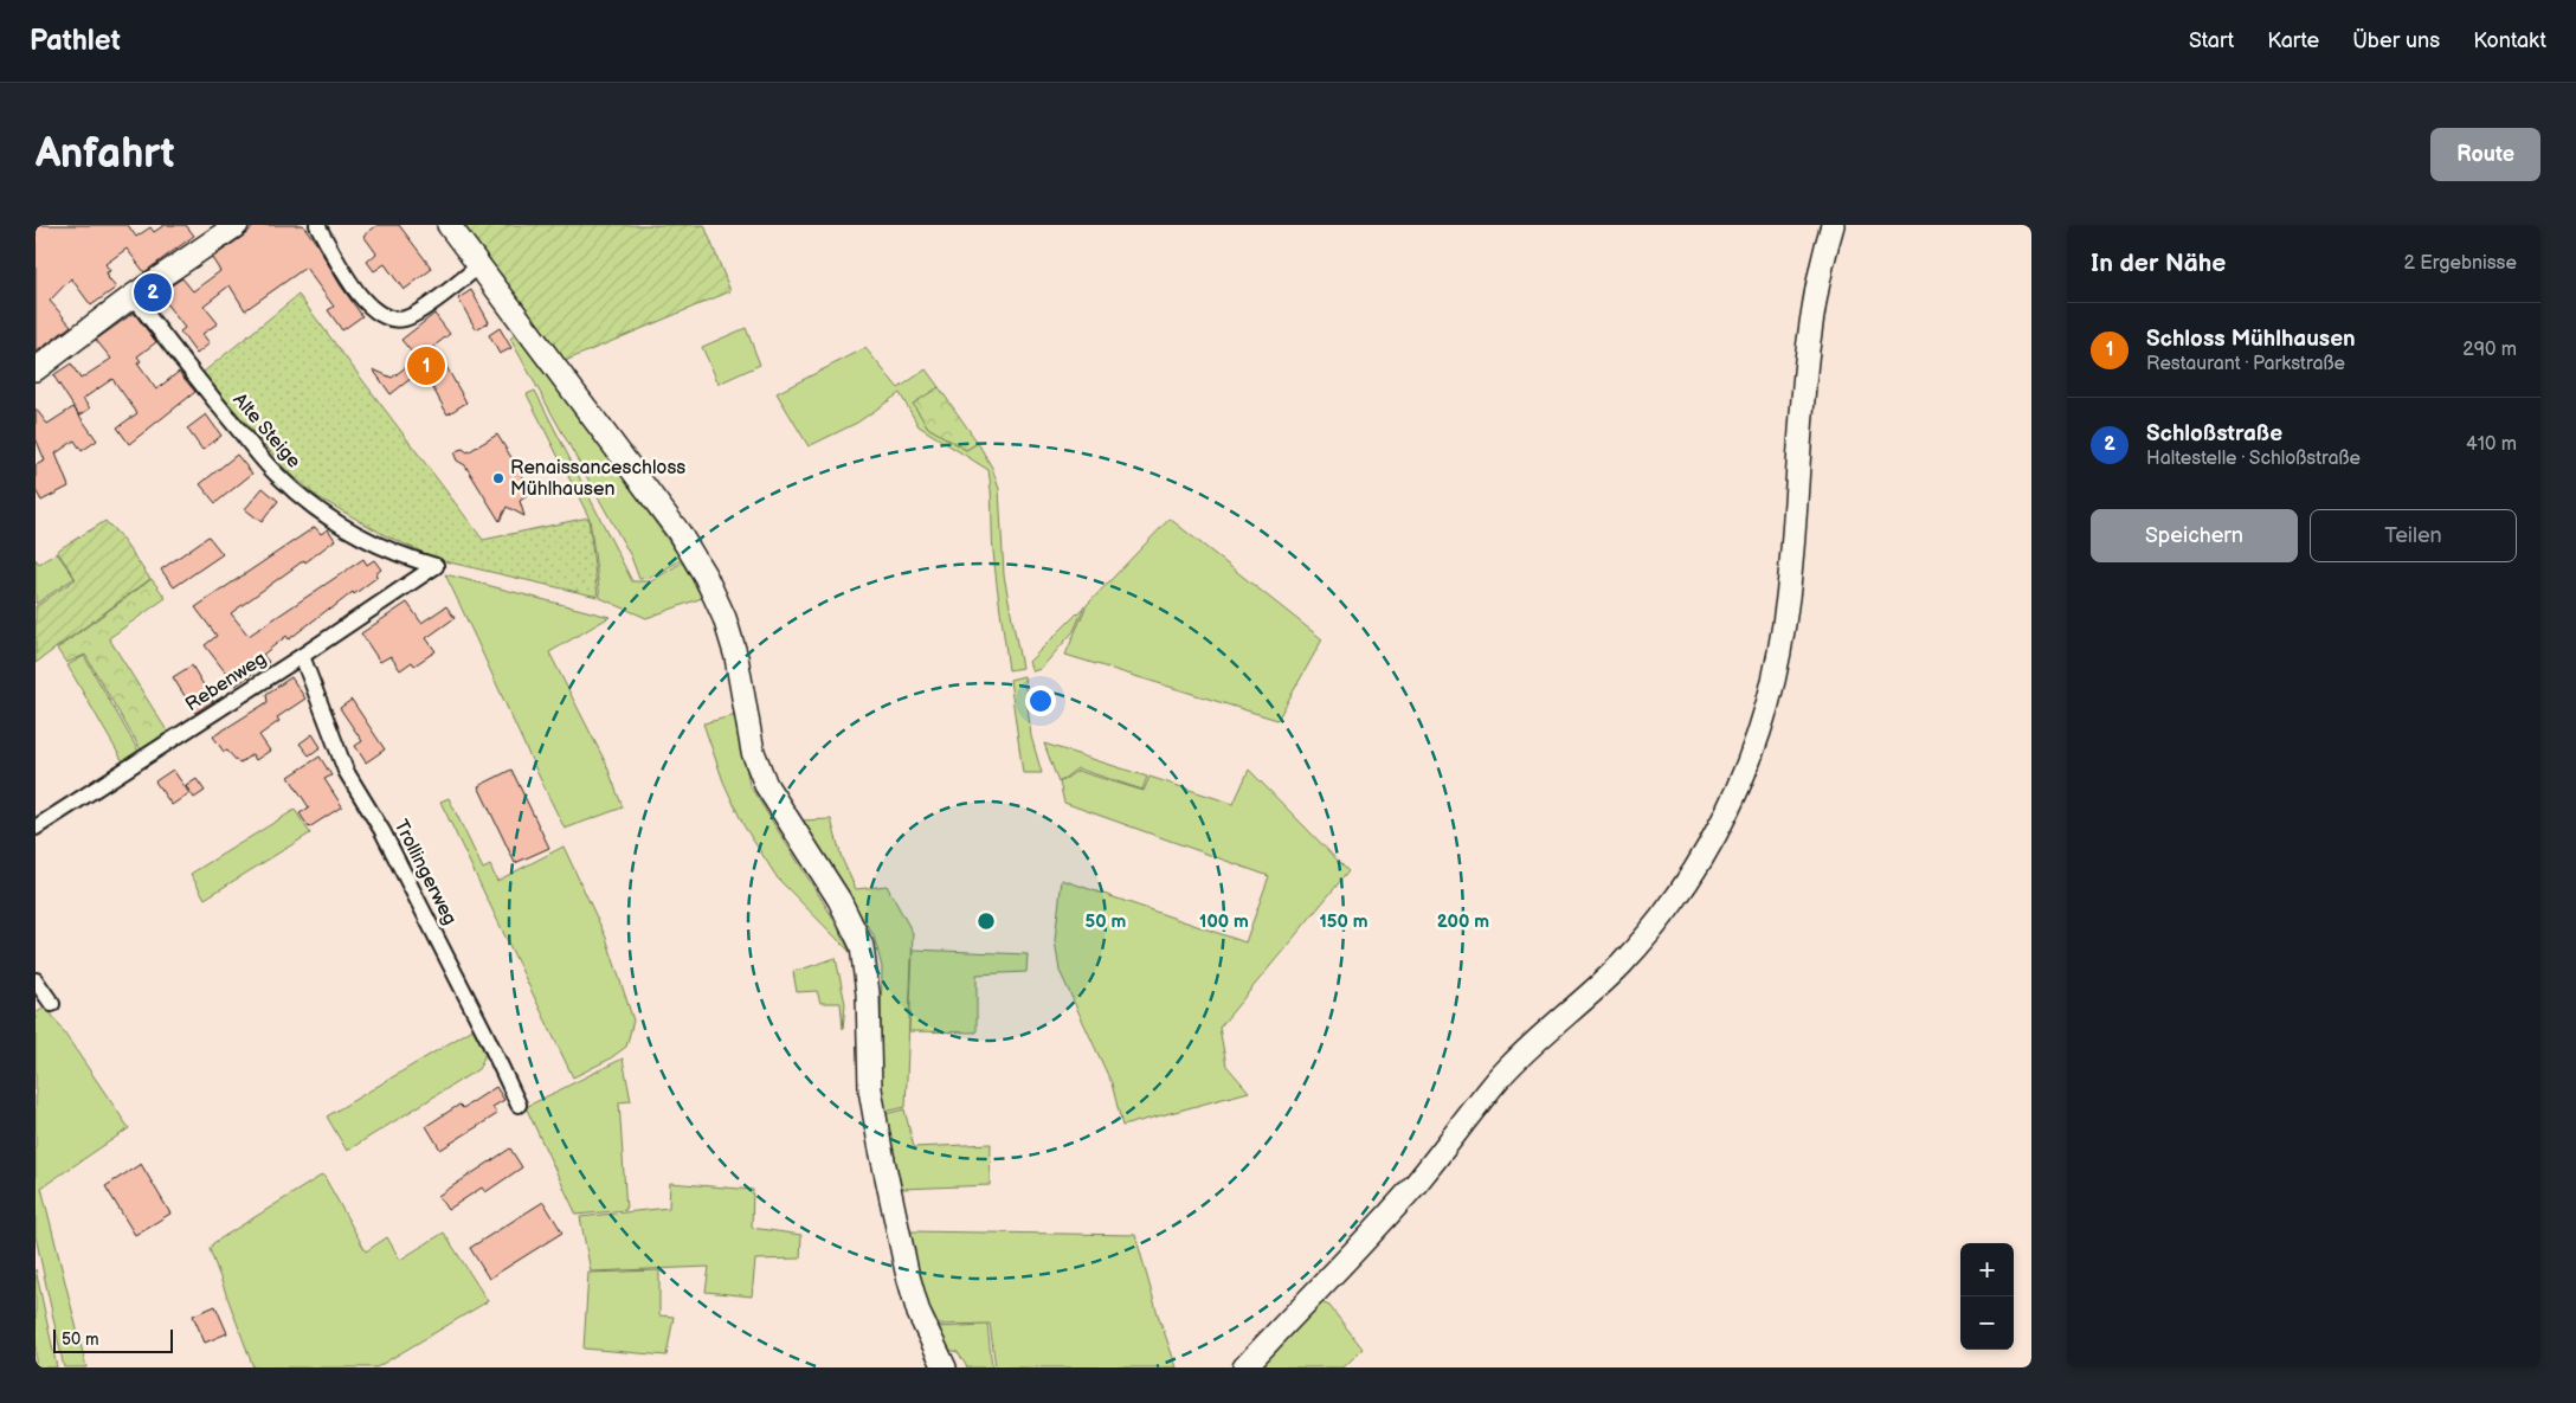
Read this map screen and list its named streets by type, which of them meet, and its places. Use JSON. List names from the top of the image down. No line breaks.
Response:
{"streets":{"street":["Alte Steige","Rebenweg","Trollingerweg"]},"crossings":[["Alte Steige","Rebenweg"],["Rebenweg","Trollingerweg"]],"places":["Renaissanceschloss Mühlhausen"],"scale_bar":"50 m","page":{"header":"Pathlet","nav":["Start","Karte","Über uns","Kontakt"],"buttons":["Route",["Speichern","Teilen"]],"title":"Anfahrt","heading":["In der Nähe","2 Ergebnisse"],"pins":["2","1"],"list":[{"mark":"1","name":"Schloss Mühlhausen","note":"Restaurant · Parkstraße","value":"290 m"},{"mark":"2","name":"Schloßstraße","note":"Haltestelle · Schloßstraße","value":"410 m"}],"map_buttons":["+","−"],"scale":"50 m"},"rings":["50 m","100 m","150 m","200 m"]}
